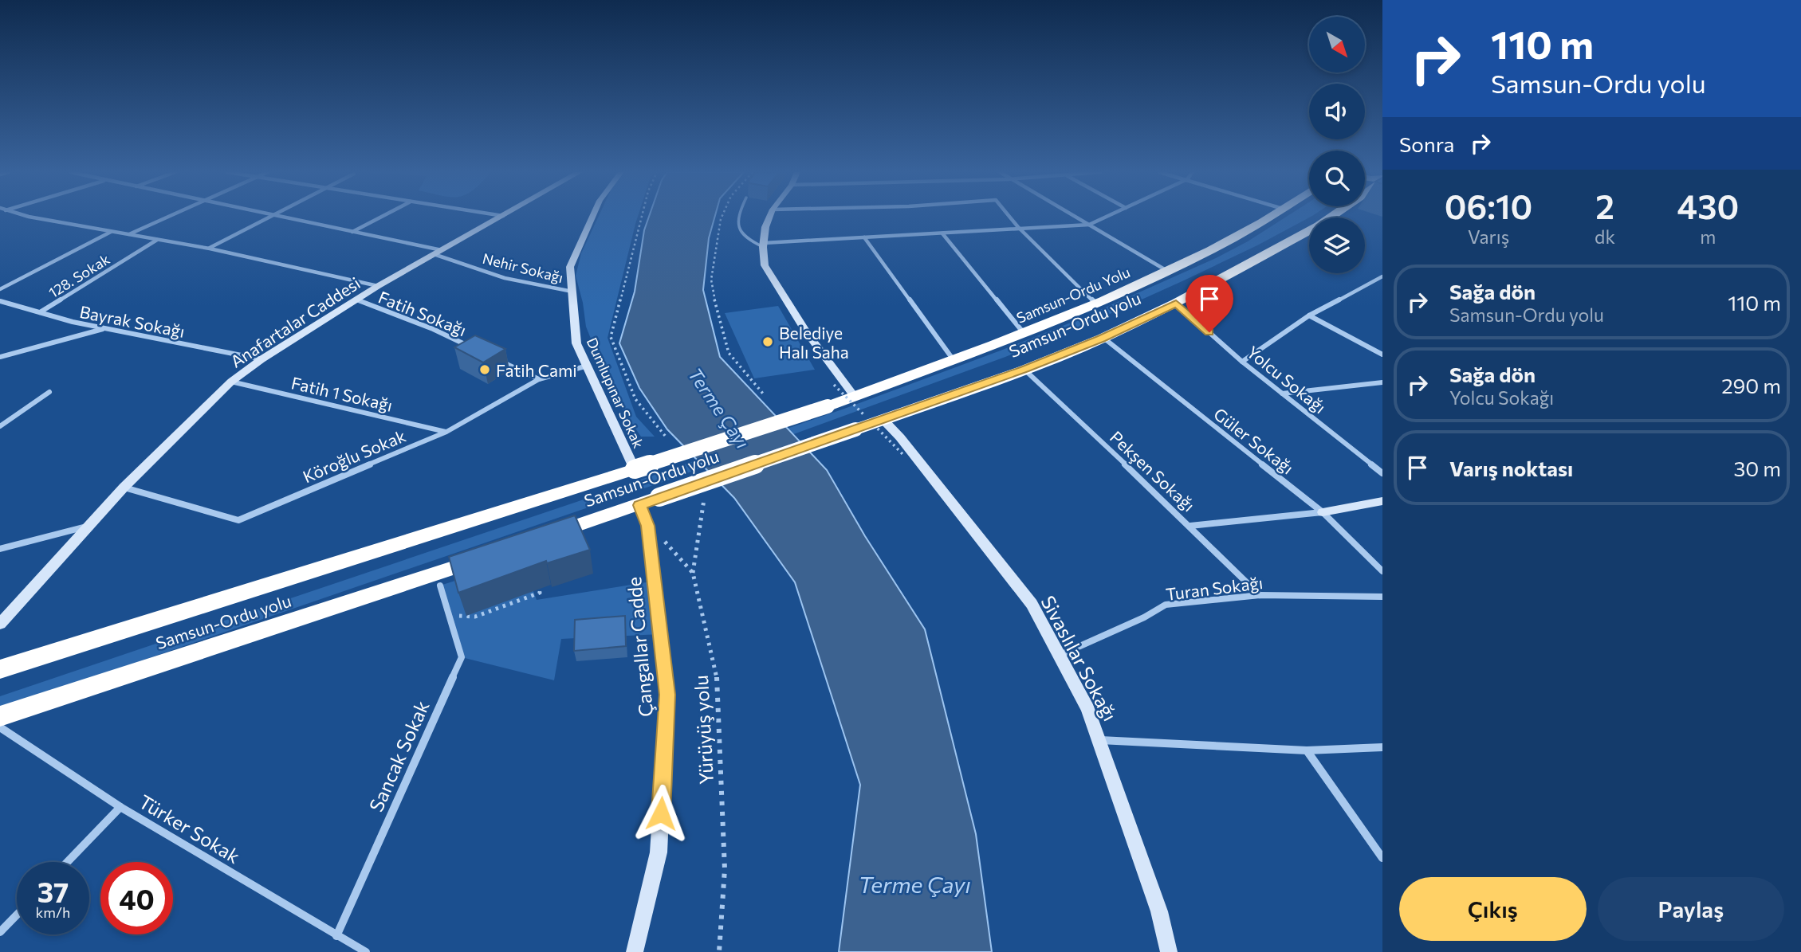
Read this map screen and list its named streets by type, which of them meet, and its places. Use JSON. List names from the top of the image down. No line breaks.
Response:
{"streets":{"highway":["Samsun-Ordu Yolu","Samsun-Ordu yolu"],"street":["Nehir Sokağı","128. Sokak","Fatih Sokağı","Bayrak Sokağı","Anafartalar Caddesi","Yolcu Sokağı","Dumlupınar Sokak","Fatih 1 Sokağı","Güler Sokağı","Köroğlu Sokak","Pekşen Sokağı","Turan Sokağı","Çangallar Cadde","Sivaslılar Sokağı","Sancak Sokak","Türker Sokak"],"path":["Yürüyüş yolu"]},"crossings":[["Nehir Sokağı","Anafartalar Caddesi"],["Nehir Sokağı","Dumlupınar Sokak"],["128. Sokak","Bayrak Sokağı"],["Samsun-Ordu Yolu","Samsun-Ordu yolu"],["Fatih Sokağı","Anafartalar Caddesi"],["Bayrak Sokağı","Anafartalar Caddesi"],["Anafartalar Caddesi","Fatih 1 Sokağı"],["Anafartalar Caddesi","Köroğlu Sokak"],["Samsun-Ordu yolu","Yolcu Sokağı"],["Samsun-Ordu yolu","Dumlupınar Sokak"],["Samsun-Ordu yolu","Güler Sokağı"],["Samsun-Ordu yolu","Pekşen Sokağı"],["Samsun-Ordu yolu","Çangallar Cadde"],["Samsun-Ordu yolu","Sivaslılar Sokağı"],["Dumlupınar Sokak","Köroğlu Sokak"],["Fatih 1 Sokağı","Köroğlu Sokak"],["Pekşen Sokağı","Turan Sokağı"],["Turan Sokağı","Sivaslılar Sokağı"],["Çangallar Cadde","Yürüyüş yolu"],["Sancak Sokak","Türker Sokak"]],"water":["Terme Çayı"],"places":["Belediye Halı Saha","Fatih Cami"],"north":"bottom right","page":{"turn":["110 m","Samsun-Ordu yolu"],"then":"Sonra","eta":["06:10","Varış","2","dk","430","m"],"list":[{"name":"Sağa dön","note":"Samsun-Ordu yolu","value":"110 m"},{"name":"Sağa dön","note":"Yolcu Sokağı","value":"290 m"},{"name":"Varış noktası","value":"30 m"}],"speed":"37 km/h","limit":"40","buttons":["Çıkış","Paylaş"]}}
